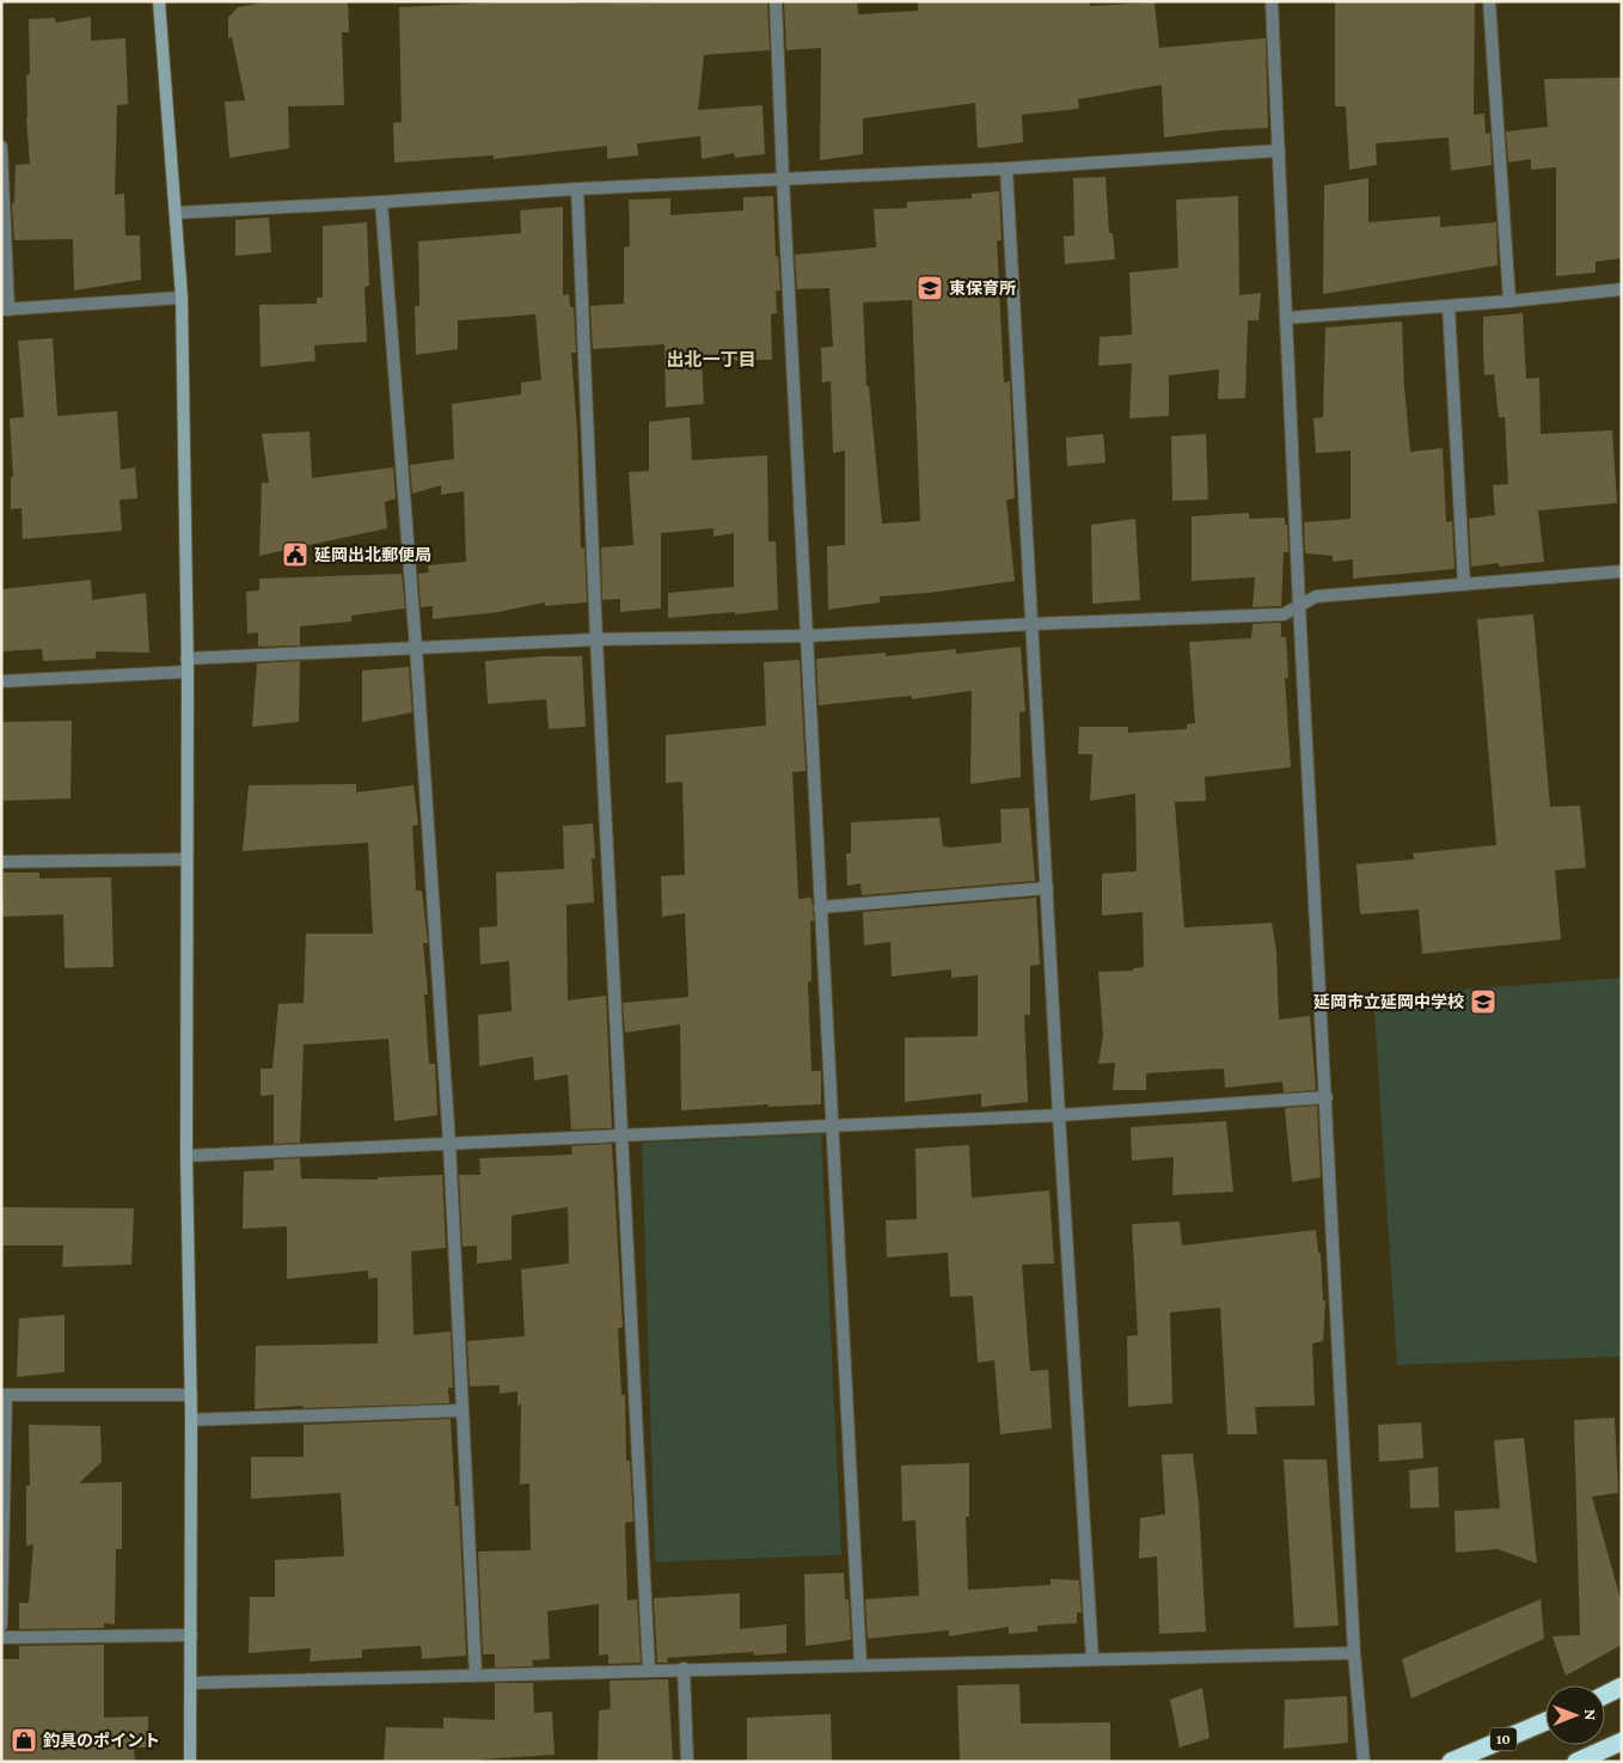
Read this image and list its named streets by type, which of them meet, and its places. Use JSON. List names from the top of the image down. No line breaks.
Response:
{"streets":{"highway":["10"]},"districts":["出北一丁目"],"places":{"school or university":["東保育所","延岡市立延岡中学校"],"public building":["延岡出北郵便局"],"shop":["釣具のポイント"]},"north":"right"}
